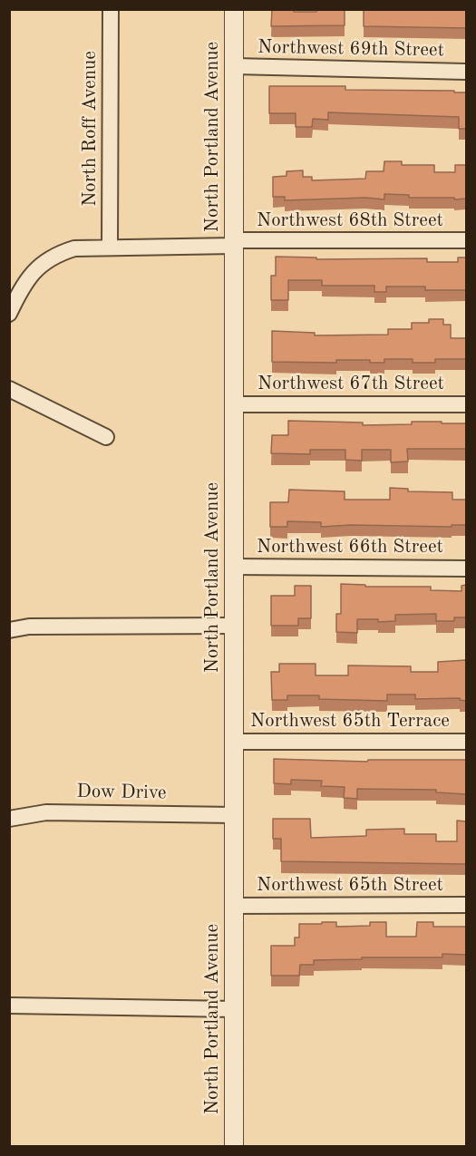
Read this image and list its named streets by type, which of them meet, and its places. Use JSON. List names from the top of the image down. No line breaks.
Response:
{"streets":{"street":["Northwest 69th Street","North Roff Avenue","North Portland Avenue","Northwest 68th Street","Northwest 67th Street","Northwest 66th Street","Northwest 65th Terrace","Dow Drive","Northwest 65th Street"]},"crossings":[["Northwest 69th Street","North Portland Avenue"],["North Roff Avenue","Northwest 68th Street"],["North Portland Avenue","Northwest 68th Street"],["North Portland Avenue","Northwest 67th Street"],["North Portland Avenue","Northwest 66th Street"],["North Portland Avenue","Northwest 65th Terrace"],["North Portland Avenue","Dow Drive"],["North Portland Avenue","Northwest 65th Street"]]}
